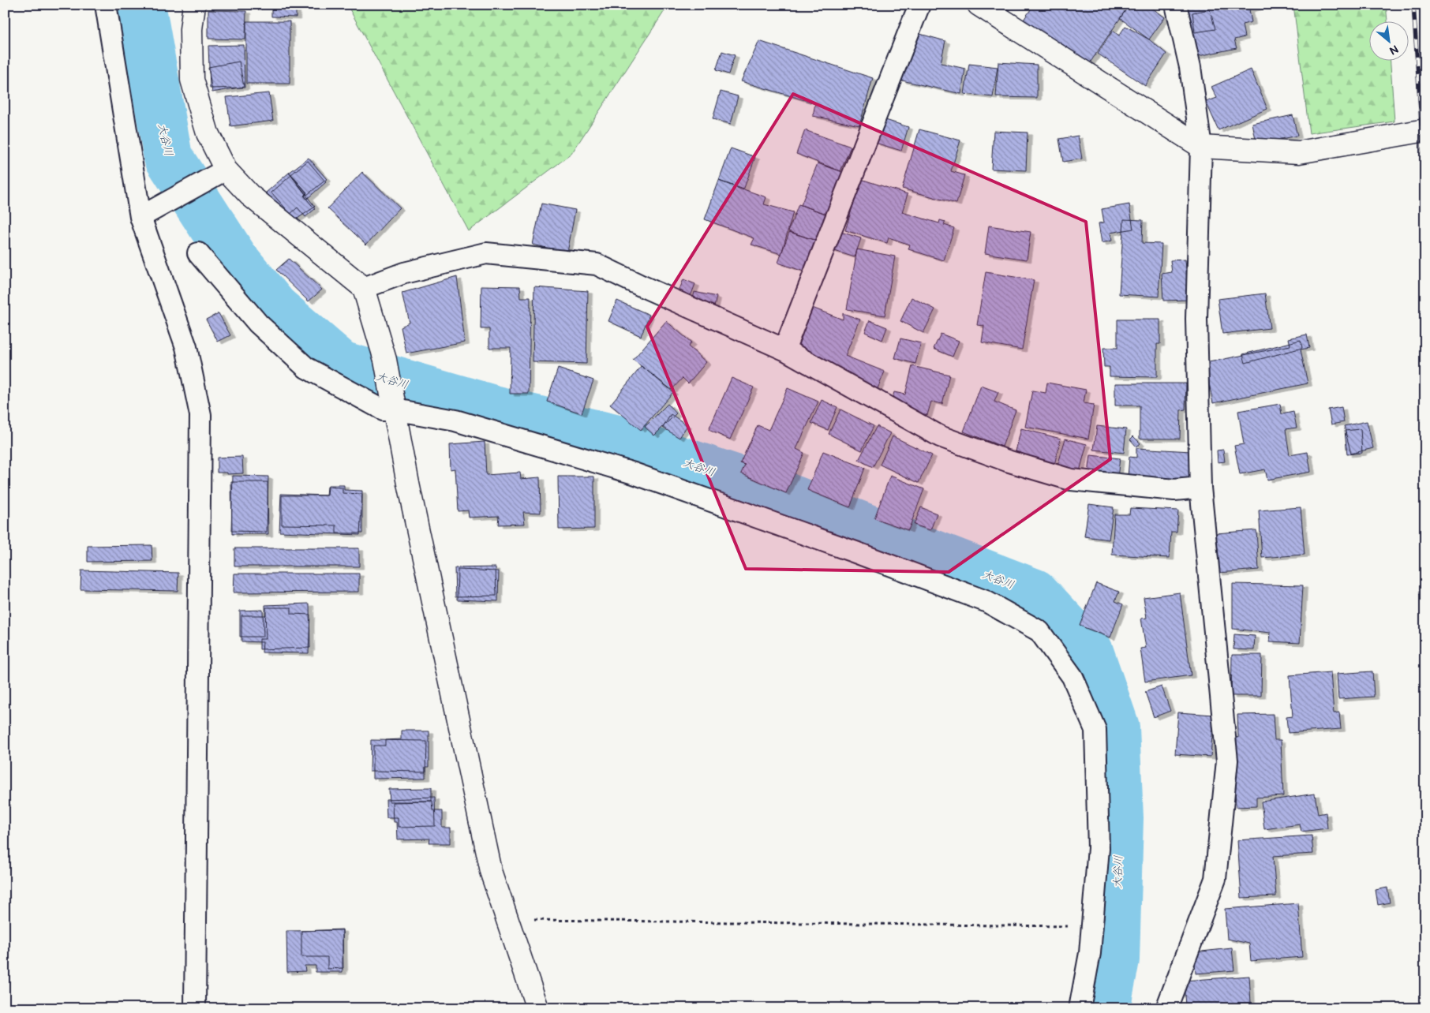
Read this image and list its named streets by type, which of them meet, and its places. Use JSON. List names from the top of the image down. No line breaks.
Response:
{"water":["大谷川"],"north":"bottom right"}
